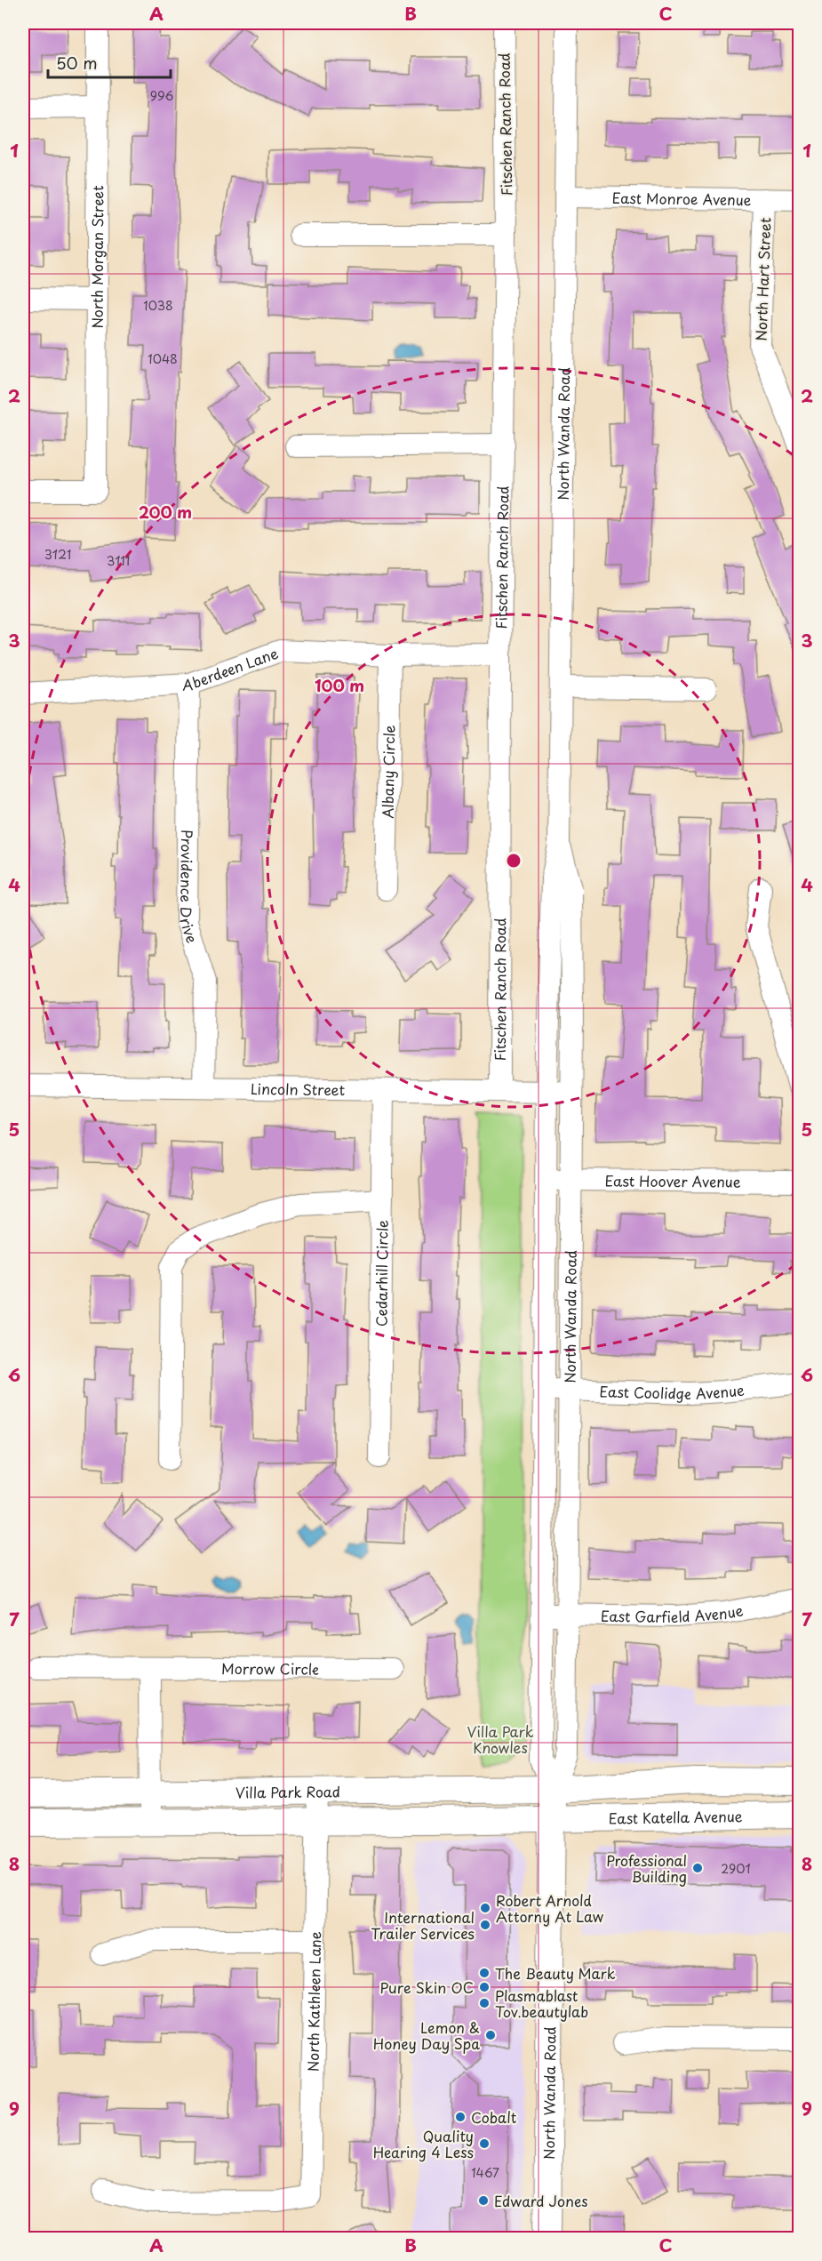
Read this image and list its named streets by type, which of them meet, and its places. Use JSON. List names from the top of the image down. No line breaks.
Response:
{"streets":{"main road":["North Wanda Road","Villa Park Road","East Katella Avenue"],"street":["Fitschen Ranch Road","East Monroe Avenue","North Morgan Street","North Hart Street","Aberdeen Lane","Albany Circle","Providence Drive","Lincoln Street","East Hoover Avenue","Cedarhill Circle","East Coolidge Avenue","East Garfield Avenue","Morrow Circle","North Kathleen Lane"]},"crossings":[["Fitschen Ranch Road","Aberdeen Lane"],["Fitschen Ranch Road","Lincoln Street"],["East Monroe Avenue","North Hart Street"],["East Monroe Avenue","North Wanda Road"],["North Wanda Road","Lincoln Street"],["North Wanda Road","East Hoover Avenue"],["North Wanda Road","East Coolidge Avenue"],["North Wanda Road","East Garfield Avenue"],["North Wanda Road","Villa Park Road"],["North Wanda Road","East Katella Avenue"],["Aberdeen Lane","Albany Circle"],["Aberdeen Lane","Providence Drive"],["Providence Drive","Lincoln Street"],["Lincoln Street","Cedarhill Circle"],["Villa Park Road","East Katella Avenue"],["Villa Park Road","North Kathleen Lane"]],"parks":["Villa Park Knowles"],"places":["Professional Building","Robert Arnold Attorny At Law","International Trailer Services","The Beauty Mark","Pure Skin OC","Plasmablast Tov.beautylab","Lemon & Honey Day Spa","Cobalt","Quality Hearing 4 Less","Edward Jones"],"house_numbers":["996","1038","1048","3121","3111","2901","1467"],"scale_bar":"50 m","grid":{"columns":["A","B","C"],"rows":["1","2","3","4","5","6","7","8","9"]},"rings":["200 m","100 m"]}
